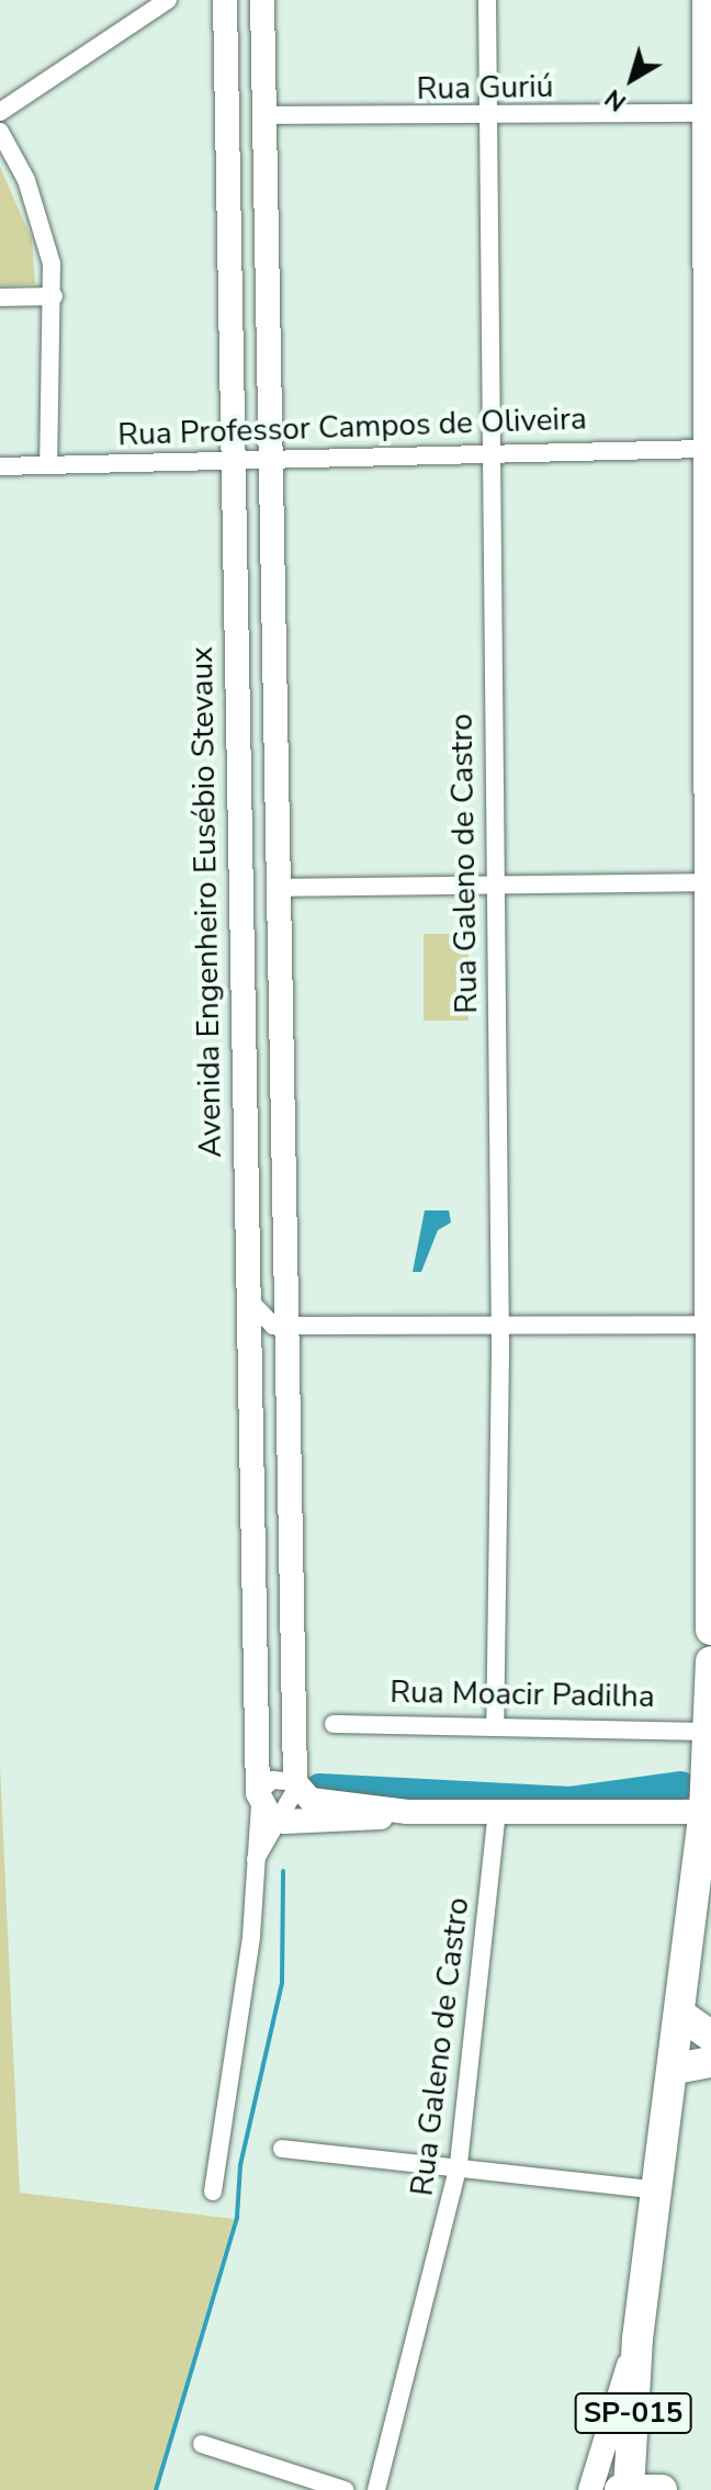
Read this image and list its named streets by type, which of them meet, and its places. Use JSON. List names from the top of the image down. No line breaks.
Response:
{"streets":{"highway":["SP-015"],"main road":["Avenida Engenheiro Eusébio Stevaux"],"street":["Rua Guriú","Rua Professor Campos de Oliveira","Rua Galeno de Castro","Rua Moacir Padilha"]},"crossings":[["Rua Guriú","Rua Galeno de Castro"],["Rua Professor Campos de Oliveira","Rua Galeno de Castro"],["Rua Professor Campos de Oliveira","Avenida Engenheiro Eusébio Stevaux"],["Rua Galeno de Castro","Rua Moacir Padilha"],["Rua Moacir Padilha","SP-015"]],"north":"bottom left"}
